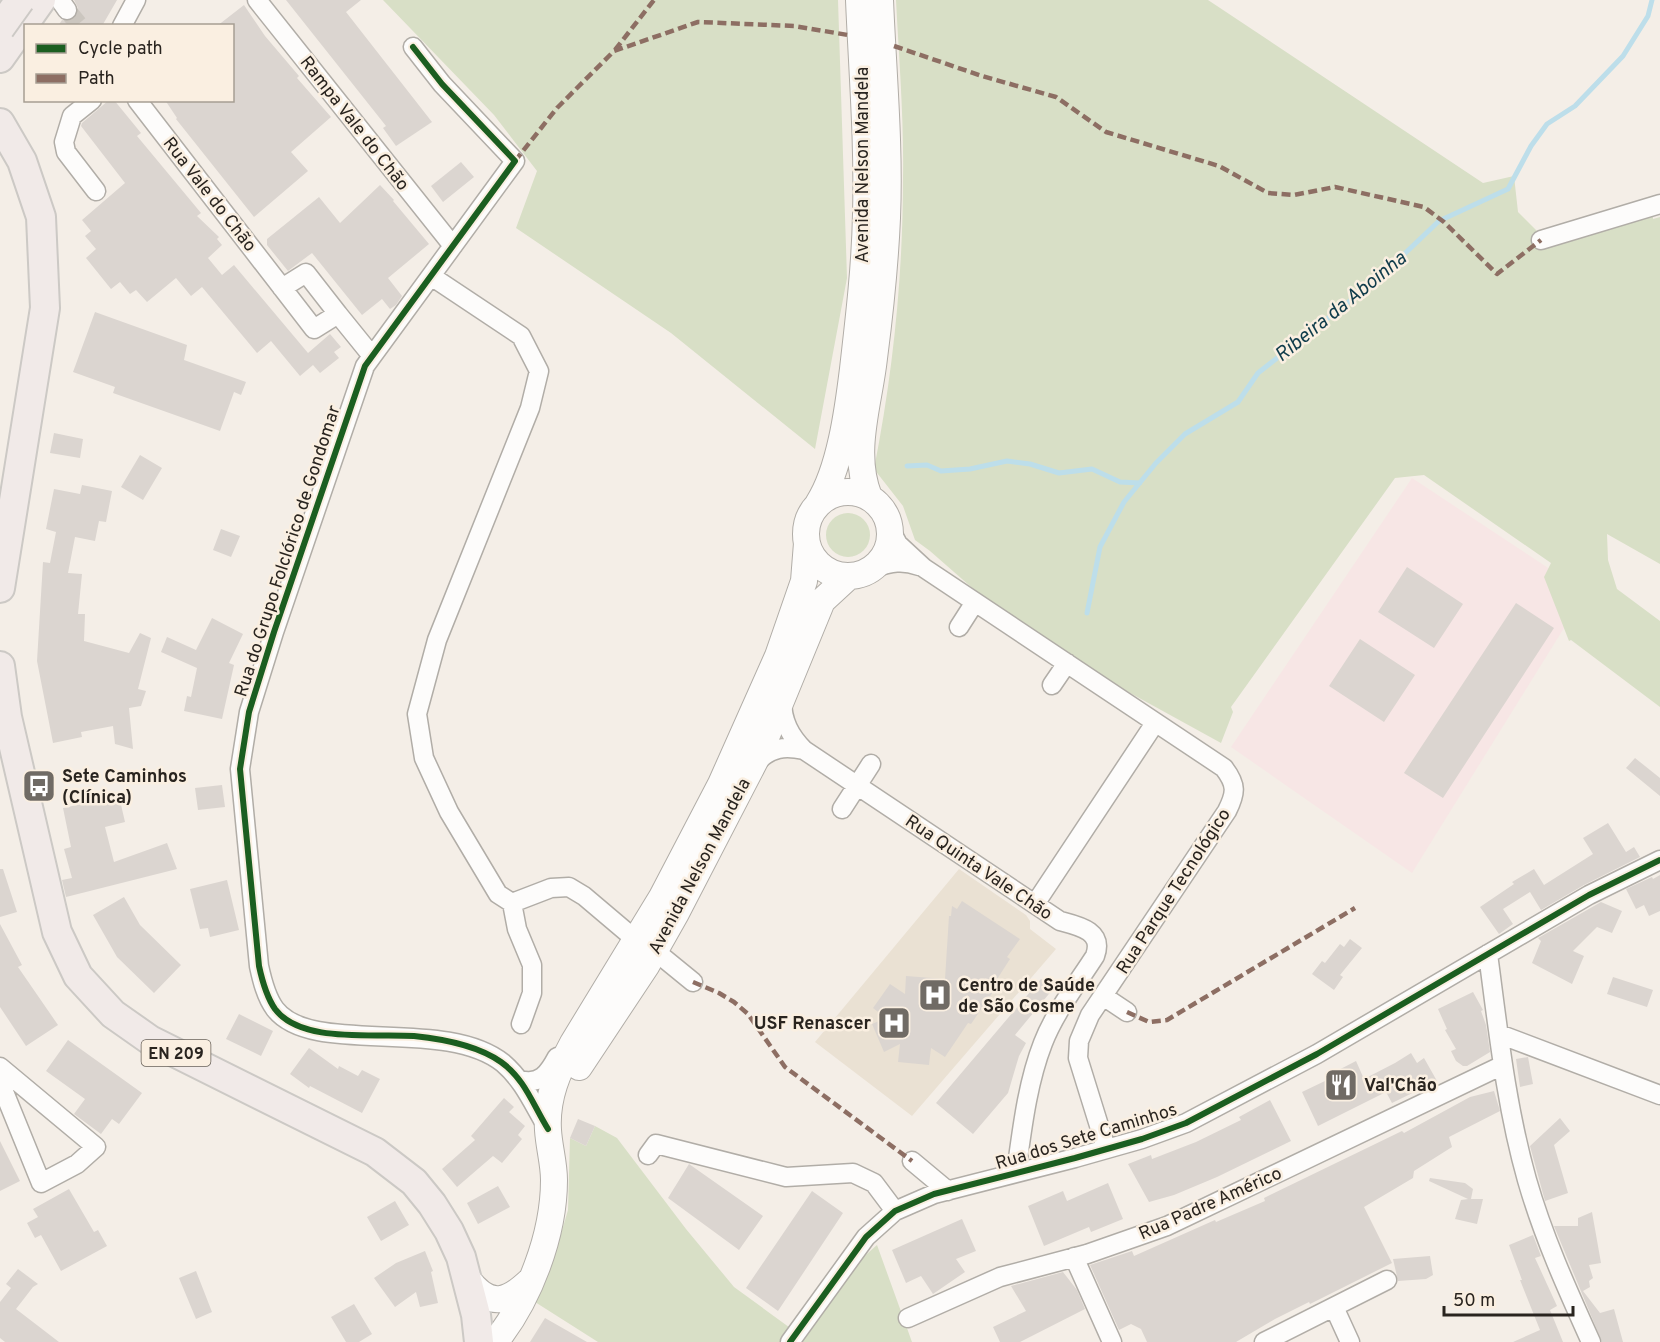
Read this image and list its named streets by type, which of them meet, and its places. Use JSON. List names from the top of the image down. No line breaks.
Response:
{"streets":{"main road":["Avenida Nelson Mandela","EN 209"],"street":["Rampa Vale do Chão","Rua Vale do Chão","Rua do Grupo Folclórico de Gondomar","Rua Quinta Vale Chão","Rua Parque Tecnológico","Rua dos Sete Caminhos","Rua Padre Américo"]},"crossings":[["Rampa Vale do Chão","Rua do Grupo Folclórico de Gondomar"],["Avenida Nelson Mandela","Rua do Grupo Folclórico de Gondomar"],["Avenida Nelson Mandela","Rua Quinta Vale Chão"],["Avenida Nelson Mandela","Rua Parque Tecnológico"],["Rua Quinta Vale Chão","Rua dos Sete Caminhos"],["Rua Parque Tecnológico","Rua dos Sete Caminhos"]],"water":["Ribeira da Aboinha"],"places":{"bus stop":["Sete Caminhos (Clínica)"],"hospital":["Centro de Saúde de São Cosme","USF Renascer"],"restaurant":["Val'Chão"]},"legend":["Cycle path","Path"],"scale_bar":"50 m"}
